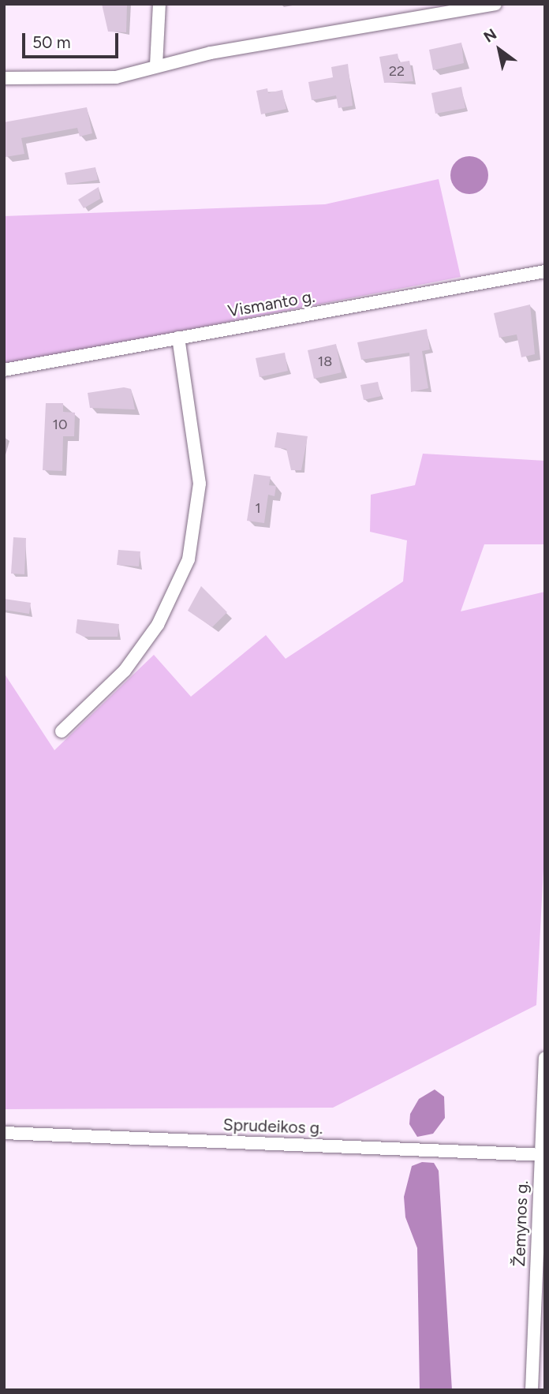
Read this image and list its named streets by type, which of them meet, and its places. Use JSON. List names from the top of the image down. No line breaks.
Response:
{"streets":{"street":["Vismanto g.","Sprudeikos g.","Žemynos g."]},"crossings":[["Sprudeikos g.","Žemynos g."]],"house_numbers":["22","18","10","1"],"scale_bar":"50 m","north":"top left"}
